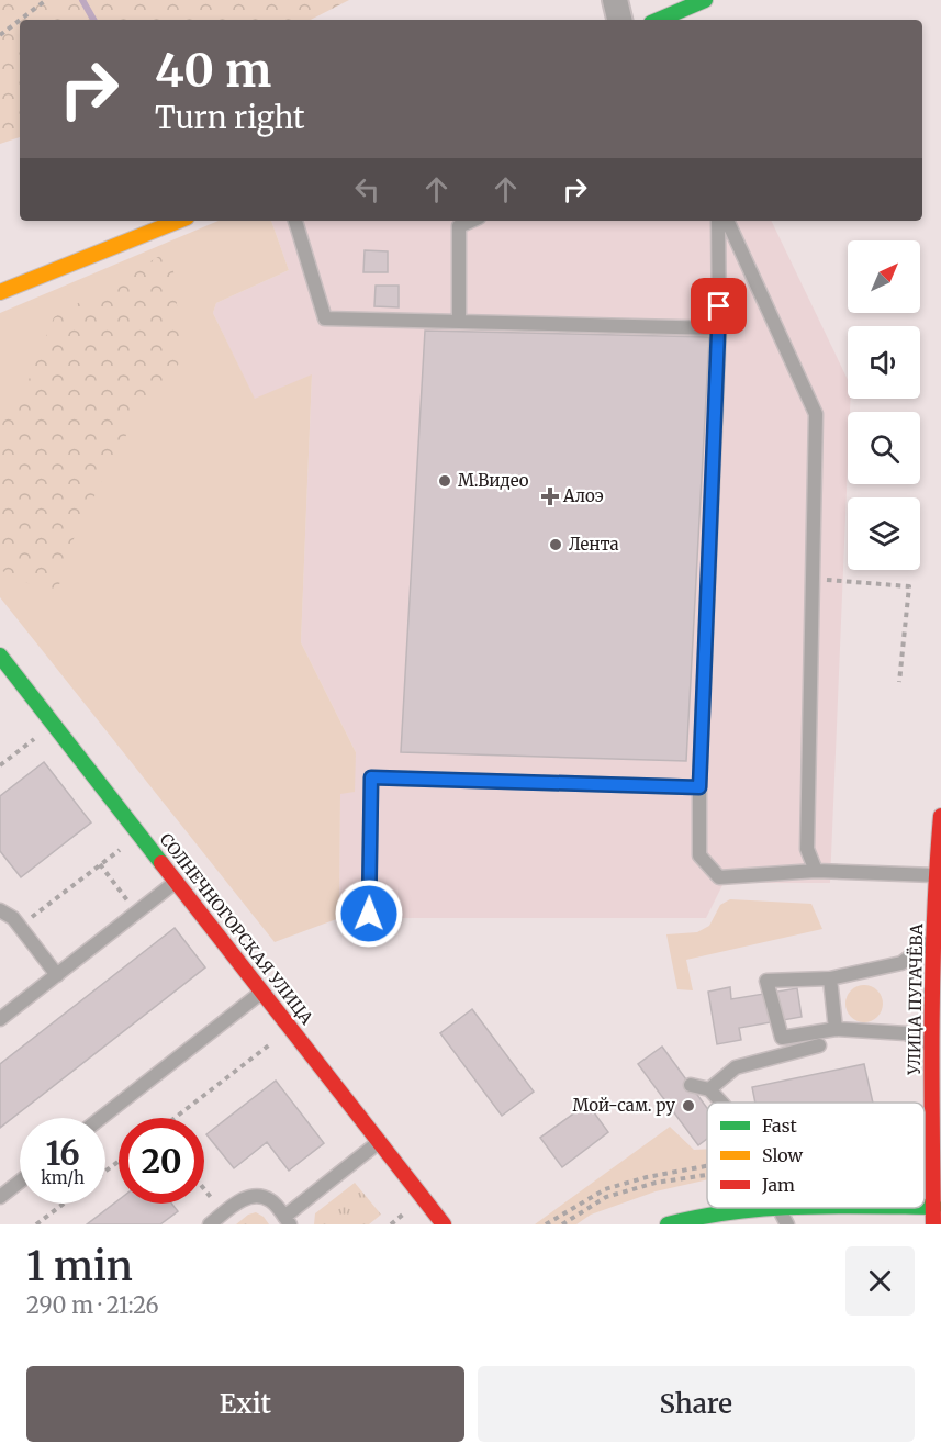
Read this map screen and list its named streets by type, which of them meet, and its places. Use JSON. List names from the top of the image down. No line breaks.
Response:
{"streets":{"street":["СОЛНЕЧНОГОРСКАЯ УЛИЦА","УЛИЦА ПУГАЧЁВА"]},"places":{"other":["М.Видео","Лента","Мой-сам. ру"],"health":["Алоэ"]},"legend":["Fast","Slow","Jam"],"north":"top right","page":{"turn":["40 m","Turn right"],"speed":"16 km/h","limit":"20","heading":["1 min","290 m · 21:26"],"buttons":["Exit","Share"]}}
